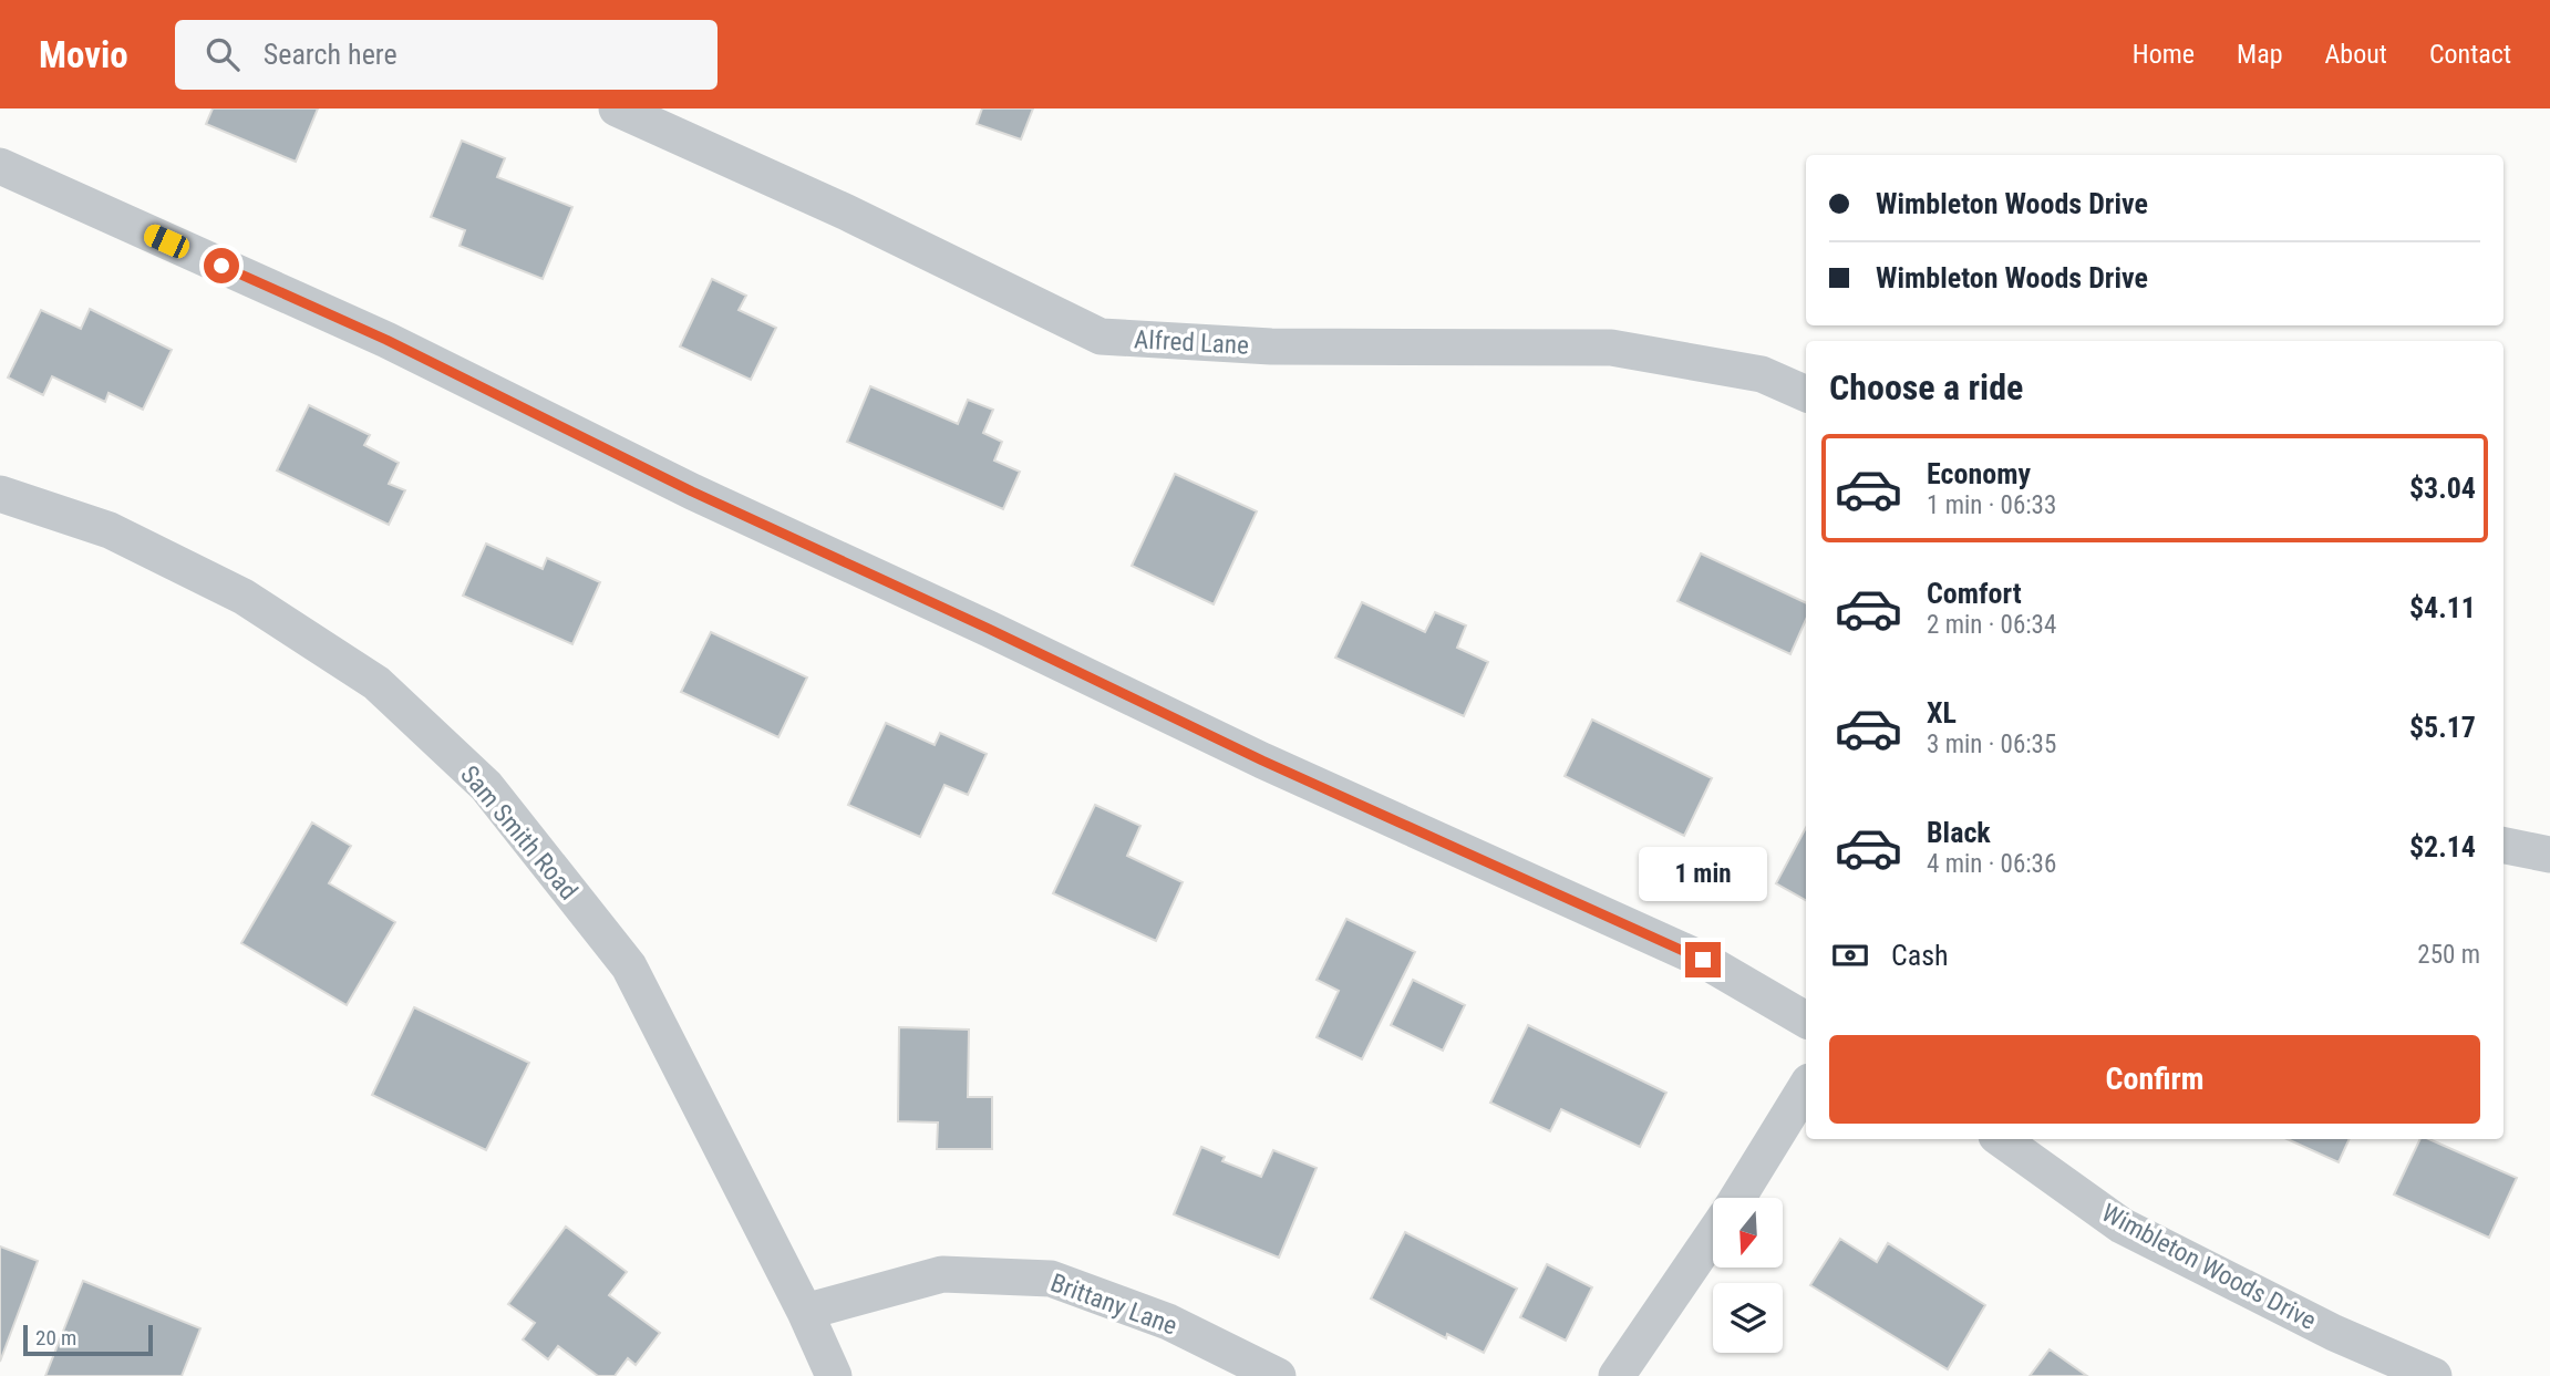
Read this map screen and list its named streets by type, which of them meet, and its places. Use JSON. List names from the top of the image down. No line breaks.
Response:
{"streets":{"street":["Alfred Lane","Sam Smith Road","Wimbleton Woods Drive","Brittany Lane"]},"crossings":[["Sam Smith Road","Brittany Lane"]],"scale_bar":"20 m","north":"bottom","page":{"header":"Movio","search":"Search here","nav":["Home","Map","About","Contact"],"banner":["Wimbleton Woods Drive","Wimbleton Woods Drive"],"heading":"Choose a ride","list":[{"name":"Economy","note":"1 min · 06:33","value":"$3.04"},{"name":"Comfort","note":"2 min · 06:34","value":"$4.11"},{"name":"XL","note":"3 min · 06:35","value":"$5.17"},{"name":"Black","note":"4 min · 06:36","value":"$2.14"}],"bubble":"1 min","pay":["Cash","250 m"],"buttons":"Confirm","scale":"20 m"}}
